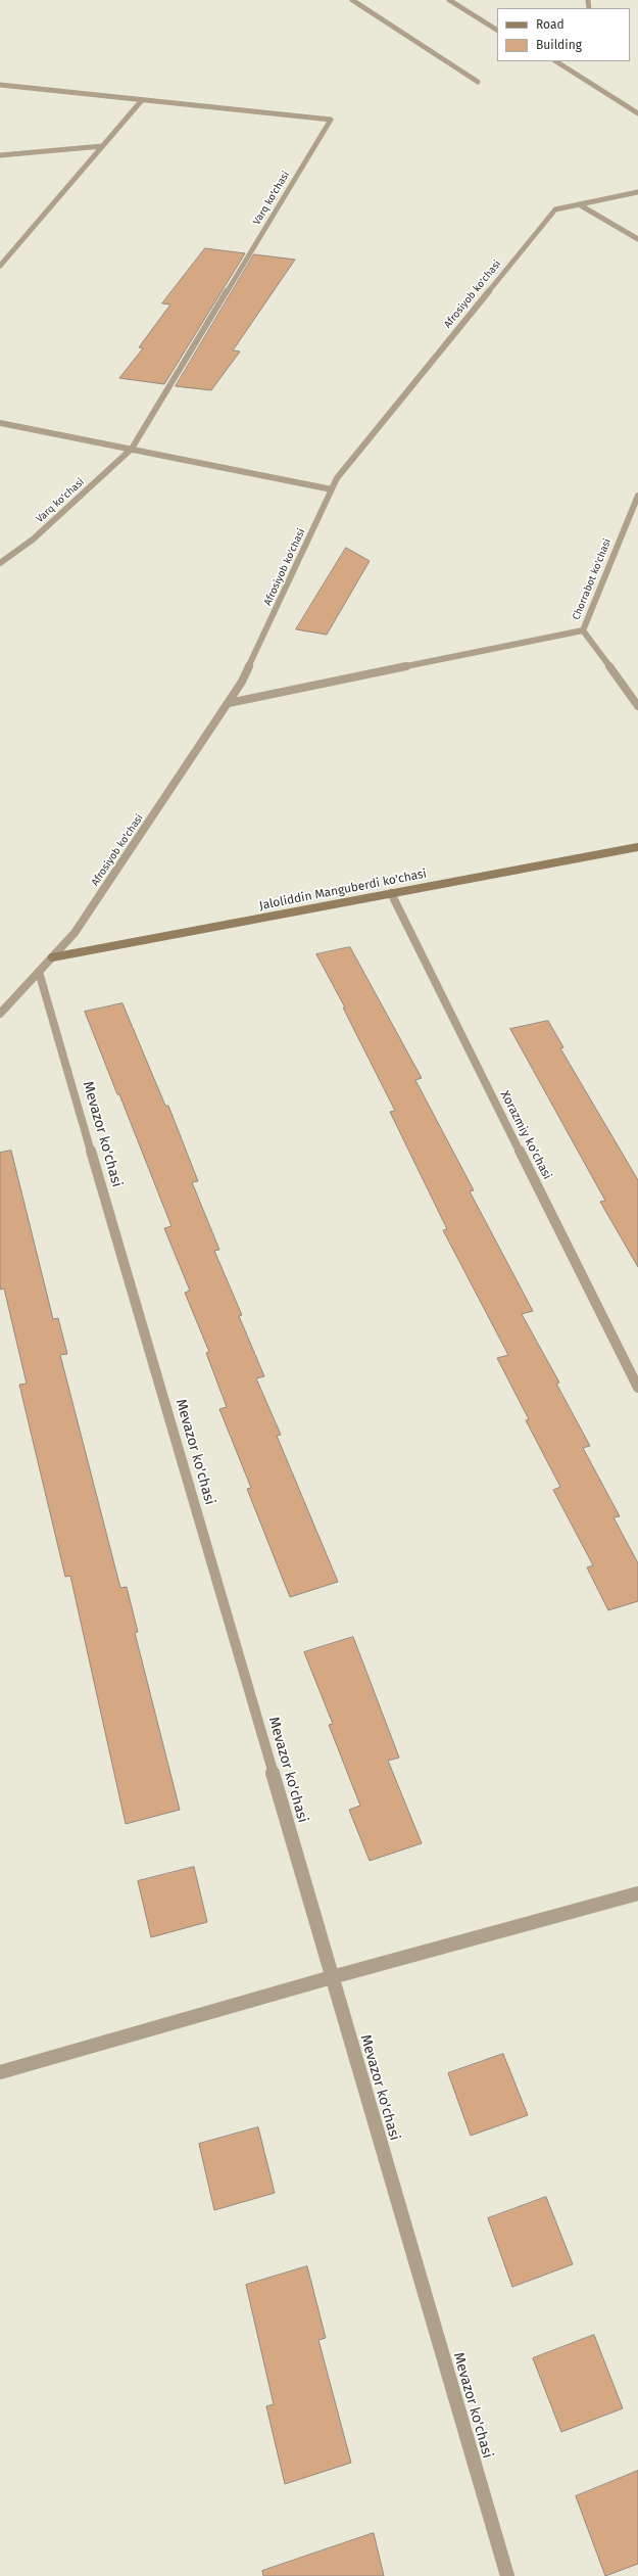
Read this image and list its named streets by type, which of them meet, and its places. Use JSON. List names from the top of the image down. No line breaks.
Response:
{"streets":{"street":["Varq ko'chasi","Afrosiyob ko'chasi","Chorrabot ko'chasi","Jaloliddin Manguberdi ko'chasi","Mevazor ko'chasi","Xorazmiy ko'chasi"]},"crossings":[["Afrosiyob ko'chasi","Jaloliddin Manguberdi ko'chasi"],["Afrosiyob ko'chasi","Mevazor ko'chasi"],["Jaloliddin Manguberdi ko'chasi","Xorazmiy ko'chasi"]],"legend":["Road","Building"]}
